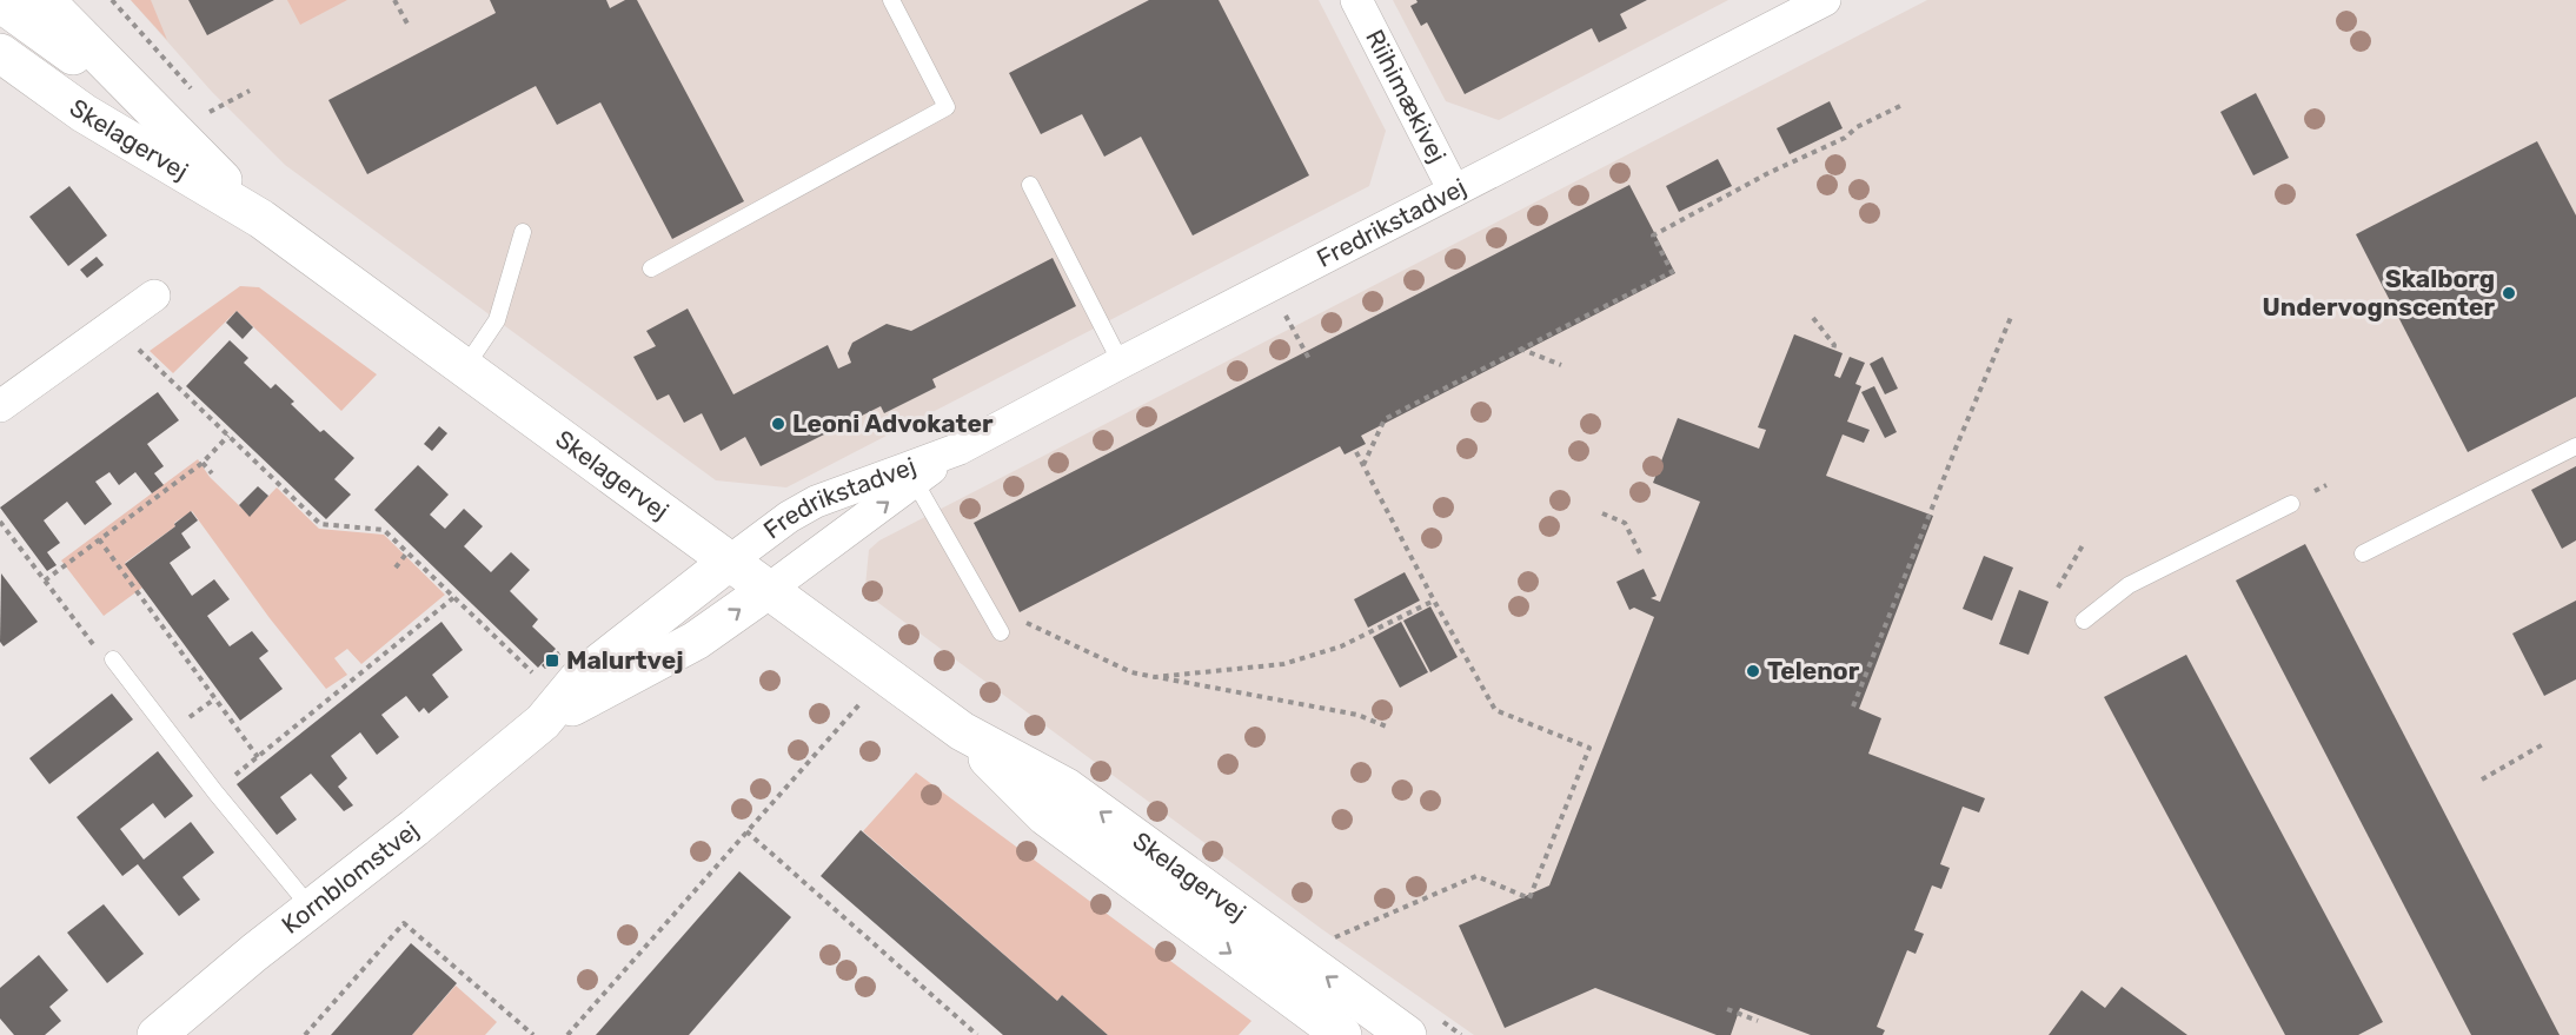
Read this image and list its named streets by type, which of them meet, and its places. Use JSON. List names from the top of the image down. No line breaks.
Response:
{"streets":{"street":["Riihimækivej","Skelagervej","Fredrikstadvej","Kornblomstvej"]},"crossings":[["Riihimækivej","Fredrikstadvej"],["Skelagervej","Fredrikstadvej"],["Skelagervej","Kornblomstvej"],["Fredrikstadvej","Kornblomstvej"]],"places":{"other":["Skalborg Undervognscenter","Leoni Advokater","Telenor"],"transit":["Malurtvej"]}}
